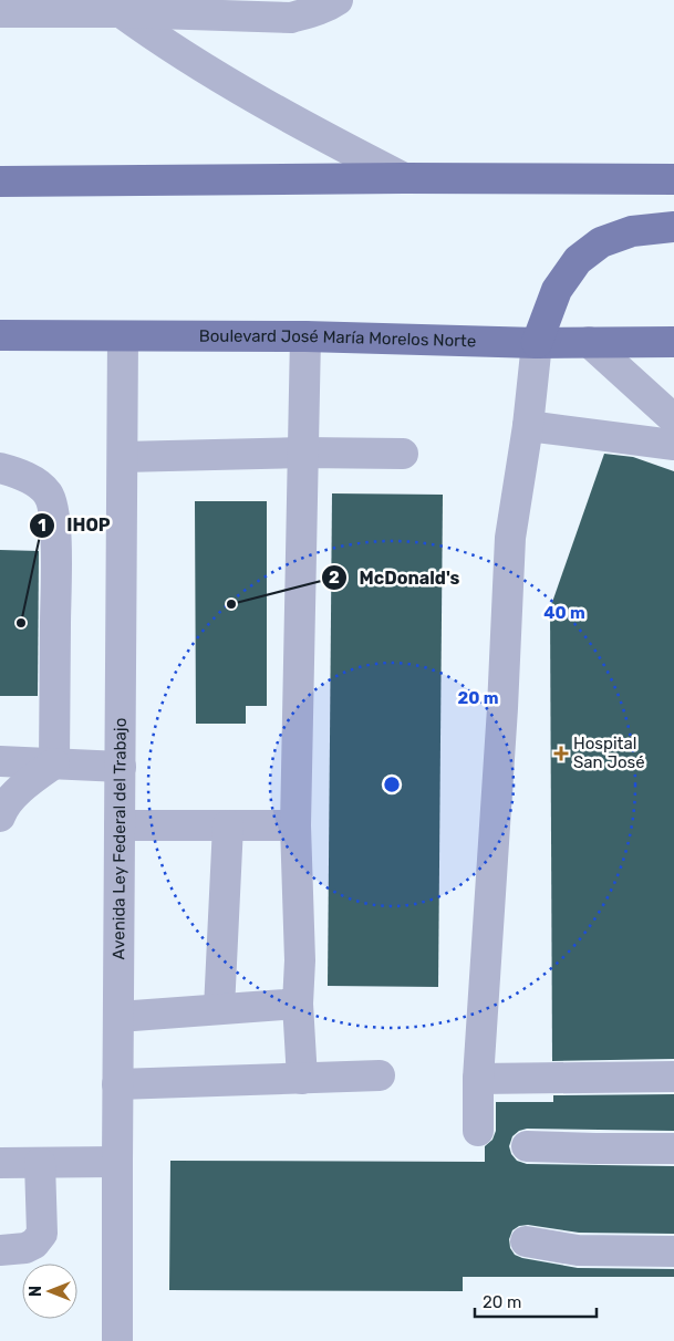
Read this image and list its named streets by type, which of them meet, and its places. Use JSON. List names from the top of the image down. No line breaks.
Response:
{"streets":{"main road":["Boulevard José María Morelos Norte"],"street":["Avenida Ley Federal del Trabajo"]},"crossings":[["Boulevard José María Morelos Norte","Avenida Ley Federal del Trabajo"]],"places":{"other":["McDonald's","IHOP"],"health":["Hospital San José"]},"scale_bar":"20 m","north":"left","rings":["40 m","20 m"]}
